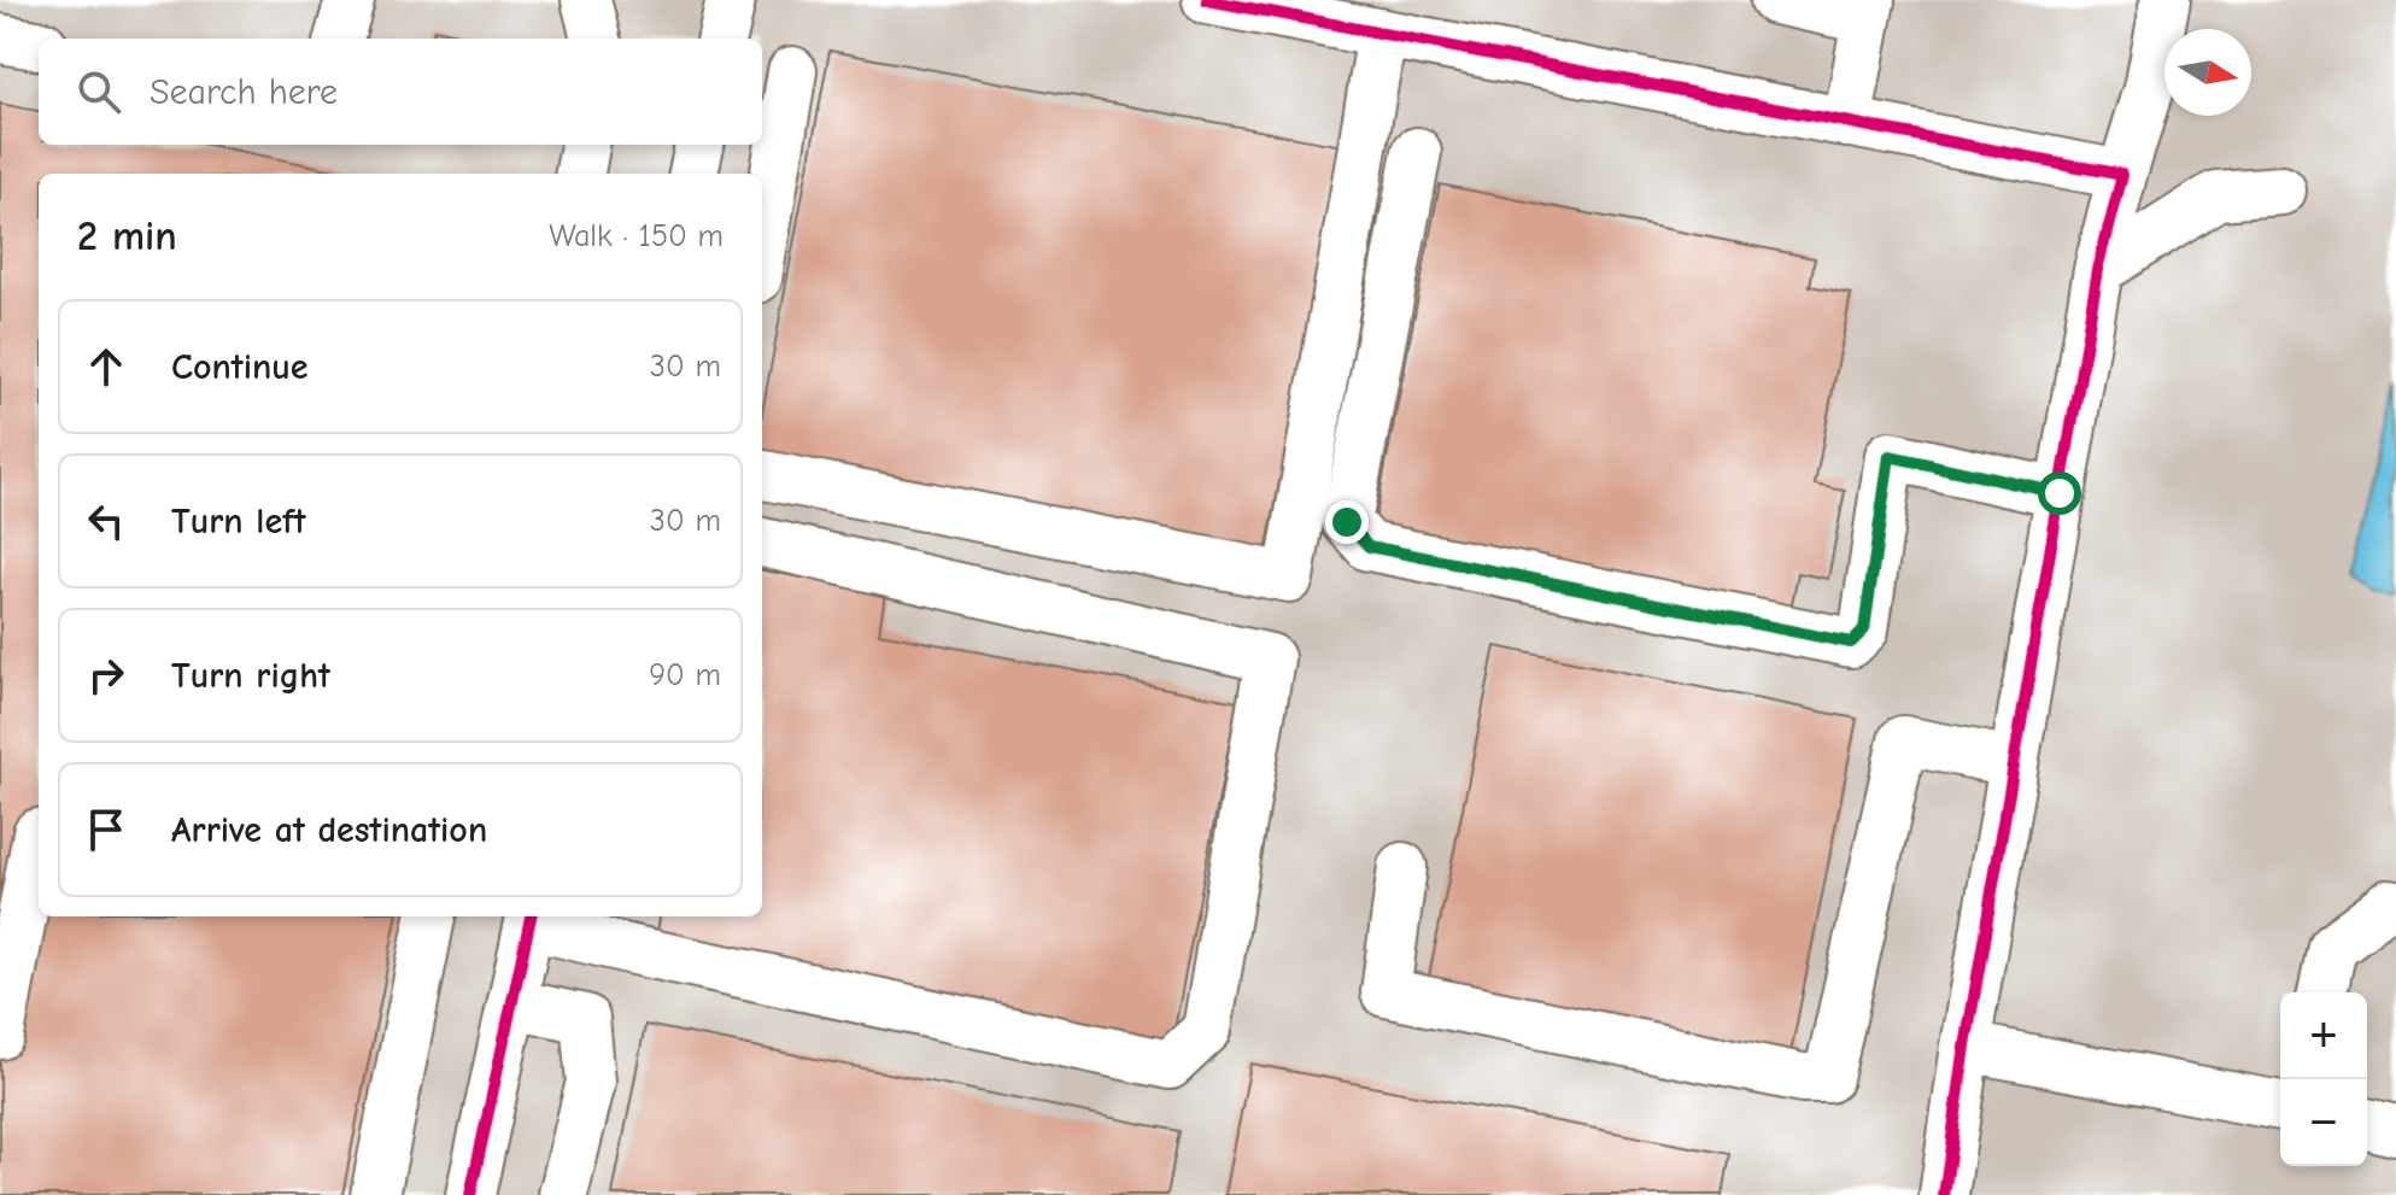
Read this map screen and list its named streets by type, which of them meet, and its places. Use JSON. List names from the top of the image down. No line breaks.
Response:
{"north":"right","page":{"search":"Search here","heading":["2 min","Walk · 150 m"],"list":[["Continue","30 m"],["Turn left","30 m"],["Turn right","90 m"],"Arrive at destination"],"map_buttons":["+","−"]}}
